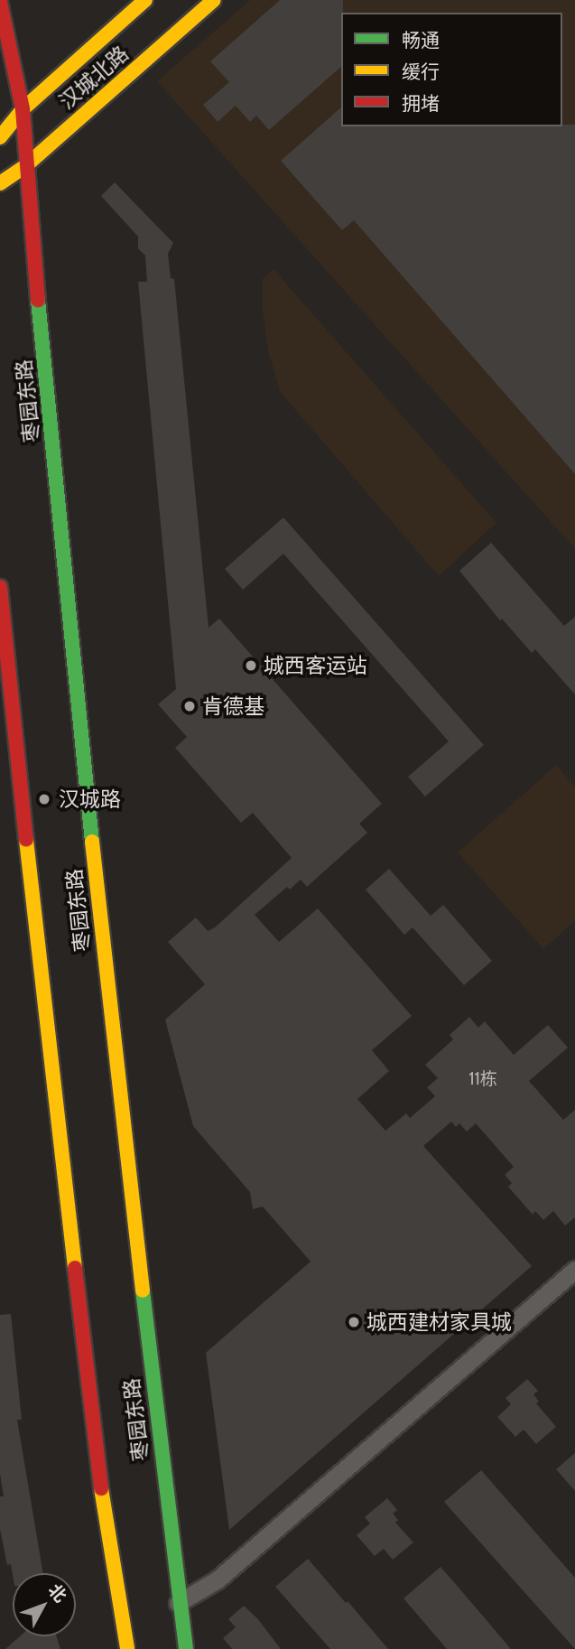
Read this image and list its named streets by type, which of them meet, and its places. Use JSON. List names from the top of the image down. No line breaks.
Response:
{"streets":{"main road":["汉城北路","枣园东路"]},"crossings":[["汉城北路","枣园东路"]],"places":["城西客运站","肯德基","汉城路","城西建材家具城"],"house_numbers":["11栋"],"legend":["畅通","缓行","拥堵"],"north":"top right"}
